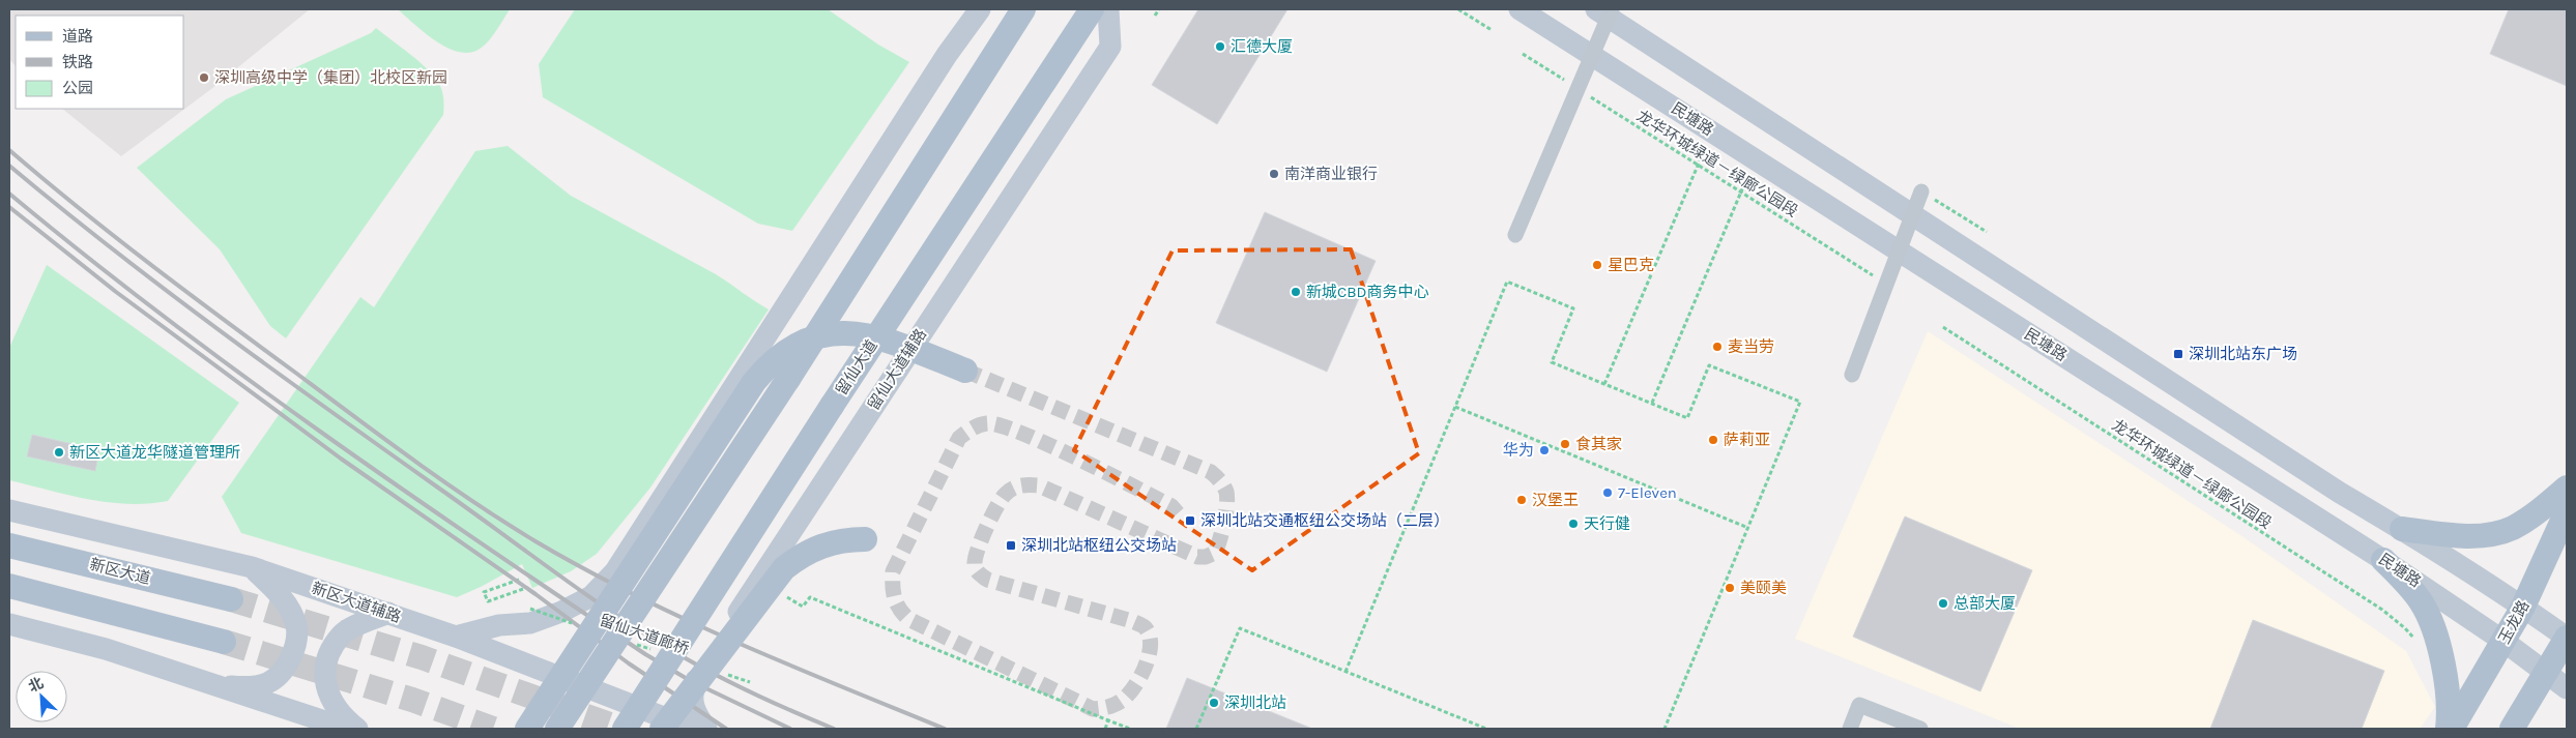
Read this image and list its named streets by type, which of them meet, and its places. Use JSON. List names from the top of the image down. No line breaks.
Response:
{"streets":{"main road":["民塘路","留仙大道","留仙大道辅路","新区大道","新区大道辅路","玉龙路"],"path":["龙华环城绿道－绿廊公园段","留仙大道廊桥"]},"crossings":[["民塘路","玉龙路"]],"places":{"other":["汇德大厦","深圳高级中学（集团）北校区新园","南洋商业银行","星巴克","新城CBD商务中心","麦当劳","萨莉亚","食其家","华为","新区大道龙华隧道管理所","7-Eleven","汉堡王","天行健","美颐美","总部大厦","深圳北站"],"transit":["深圳北站东广场","深圳北站交通枢纽公交场站（二层）","深圳北站枢纽公交场站"]},"legend":["道路","铁路","公园"],"north":"top left"}
